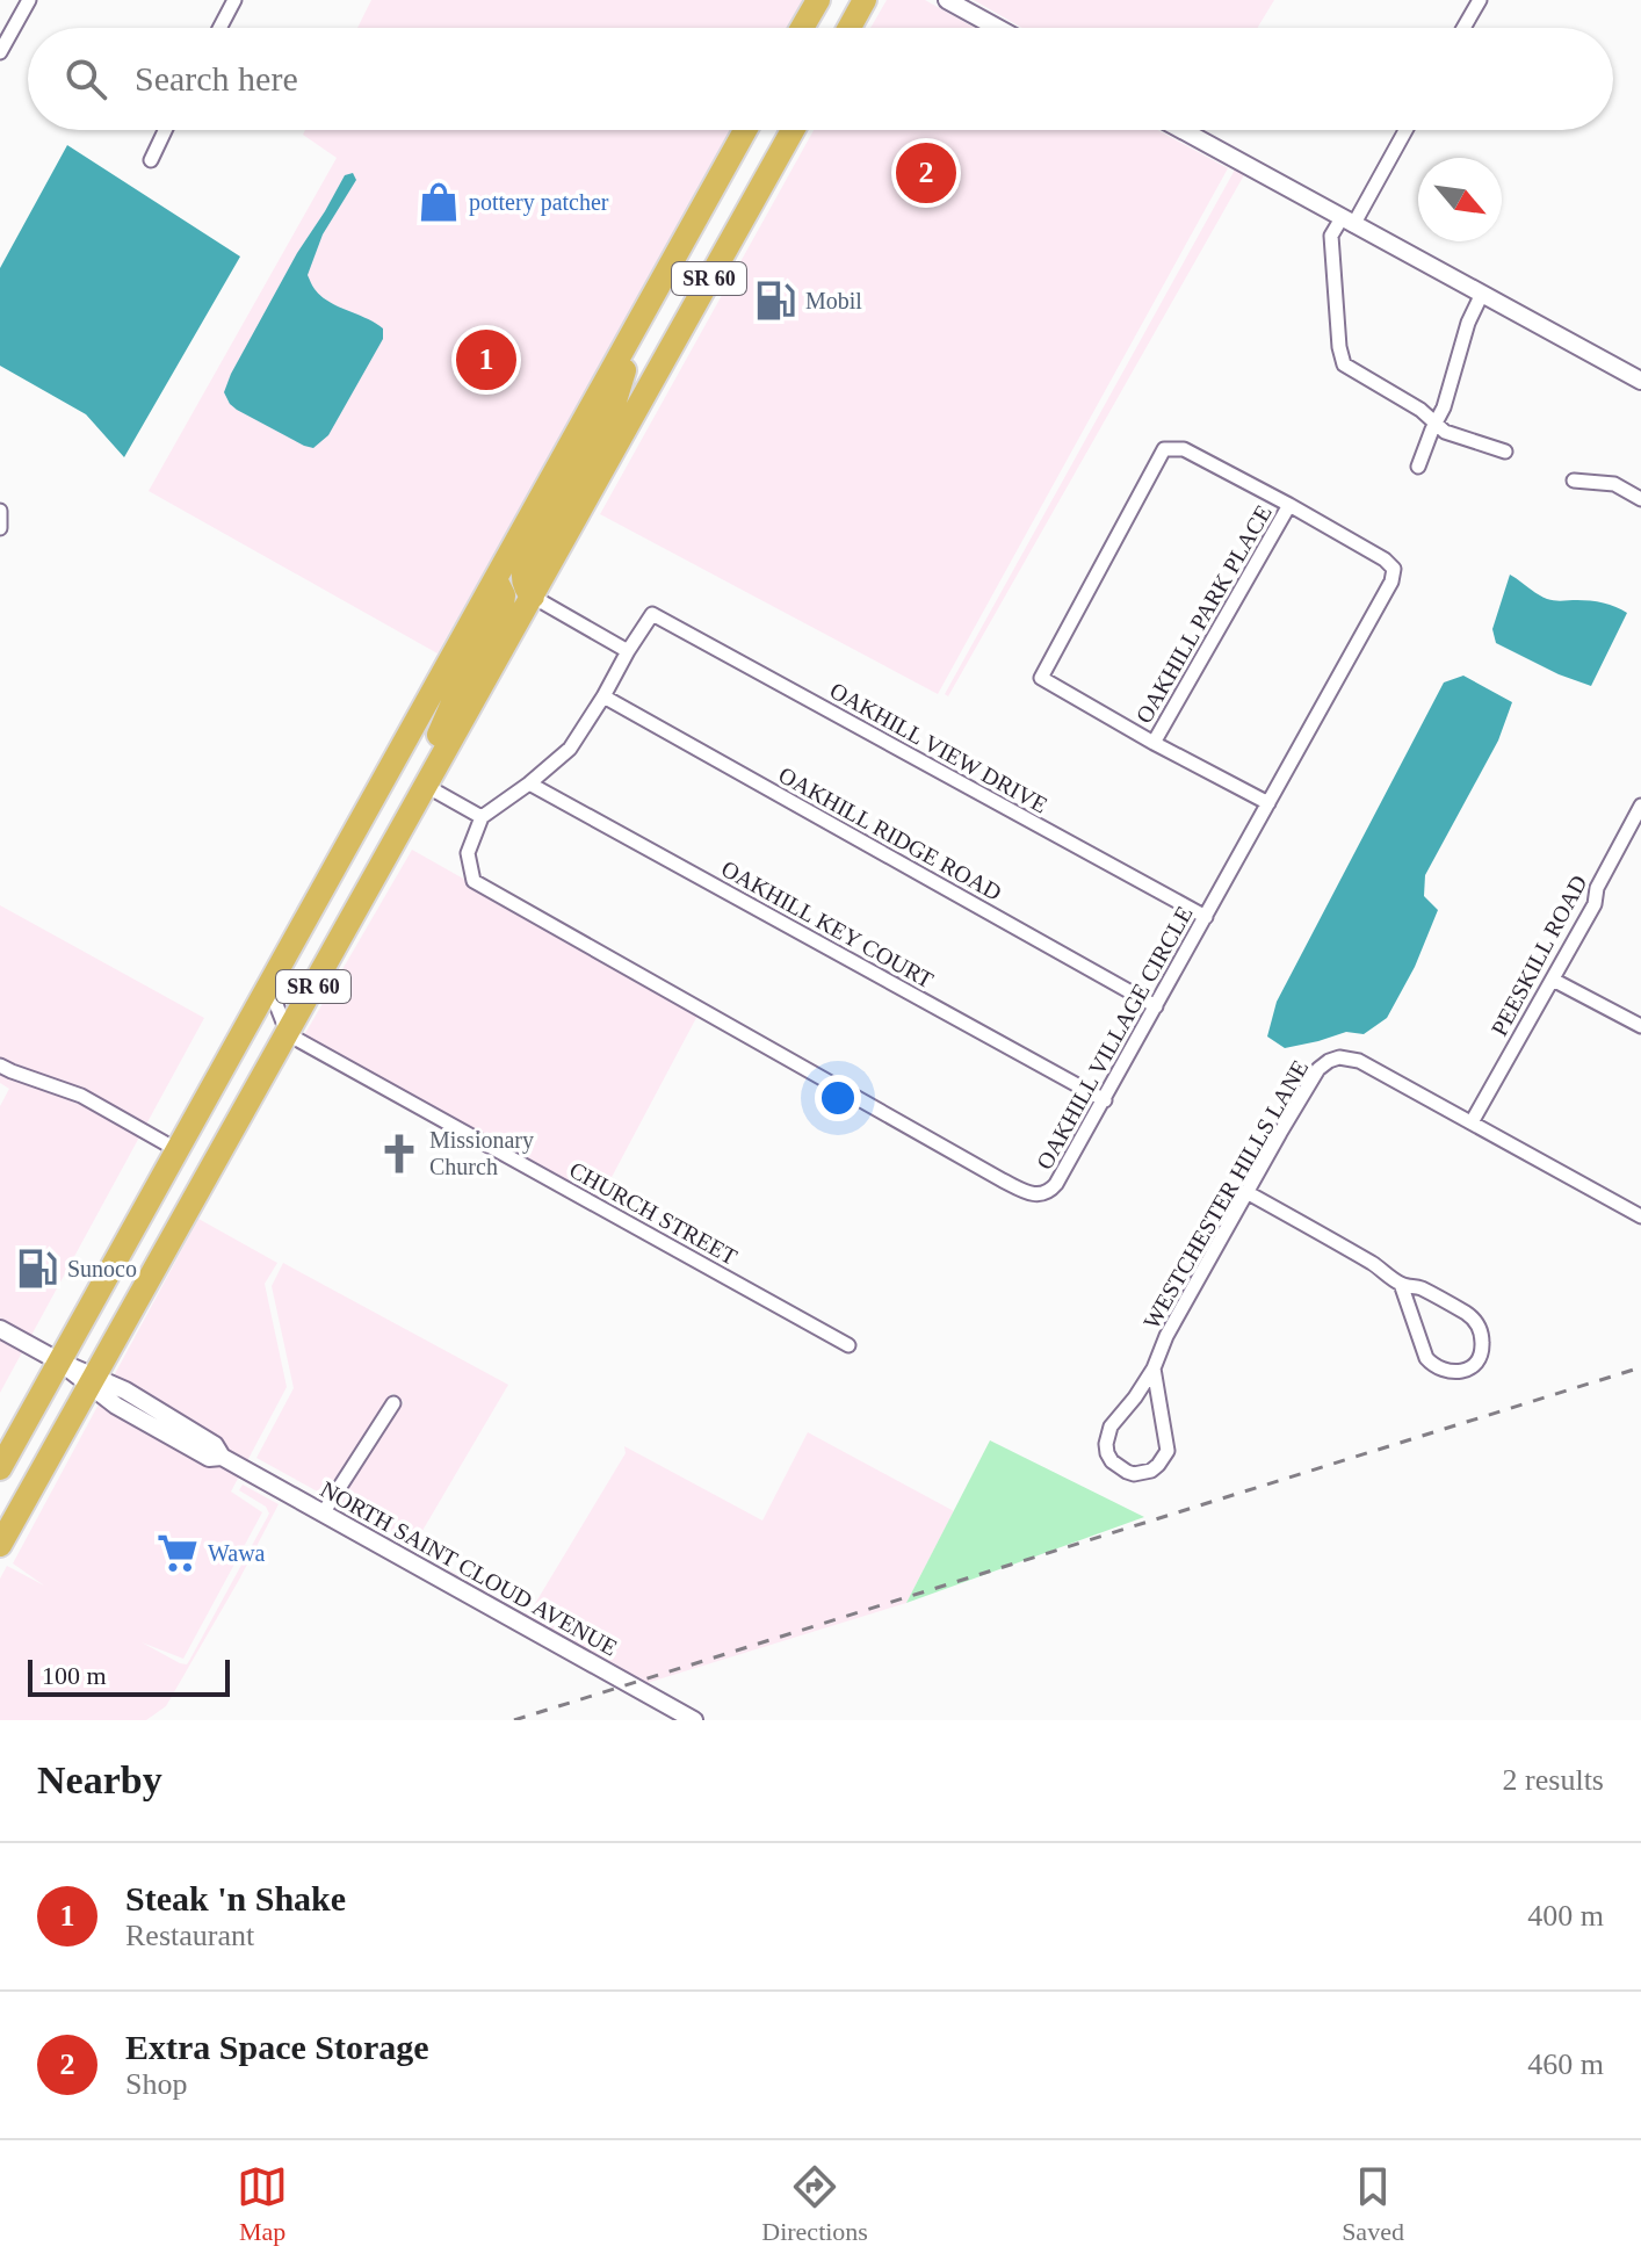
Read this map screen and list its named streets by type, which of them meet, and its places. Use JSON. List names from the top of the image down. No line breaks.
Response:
{"streets":{"highway":["SR 60"],"street":["OAKHILL PARK PLACE","OAKHILL VIEW DRIVE","OAKHILL RIDGE ROAD","OAKHILL KEY COURT","PEESKILL ROAD","OAKHILL VILLAGE CIRCLE","WESTCHESTER HILLS LANE","CHURCH STREET","NORTH SAINT CLOUD AVENUE"]},"crossings":[["SR 60","CHURCH STREET"],["SR 60","NORTH SAINT CLOUD AVENUE"],["OAKHILL PARK PLACE","OAKHILL VILLAGE CIRCLE"],["OAKHILL VIEW DRIVE","OAKHILL VILLAGE CIRCLE"],["OAKHILL RIDGE ROAD","OAKHILL VILLAGE CIRCLE"],["OAKHILL KEY COURT","OAKHILL VILLAGE CIRCLE"],["PEESKILL ROAD","WESTCHESTER HILLS LANE"]],"places":{"shop":["pottery patcher"],"fuel station":["Mobil","Sunoco"],"church":["Missionary Church"],"supermarket":["Wawa"]},"scale_bar":"100 m","north":"bottom right","page":{"search":"Search here","pins":["2","1"],"scale":"100 m","heading":["Nearby","2 results"],"list":[{"mark":"1","name":"Steak 'n Shake","note":"Restaurant","value":"400 m"},{"mark":"2","name":"Extra Space Storage","note":"Shop","value":"460 m"}],"nav":["Map","Directions","Saved"]}}
